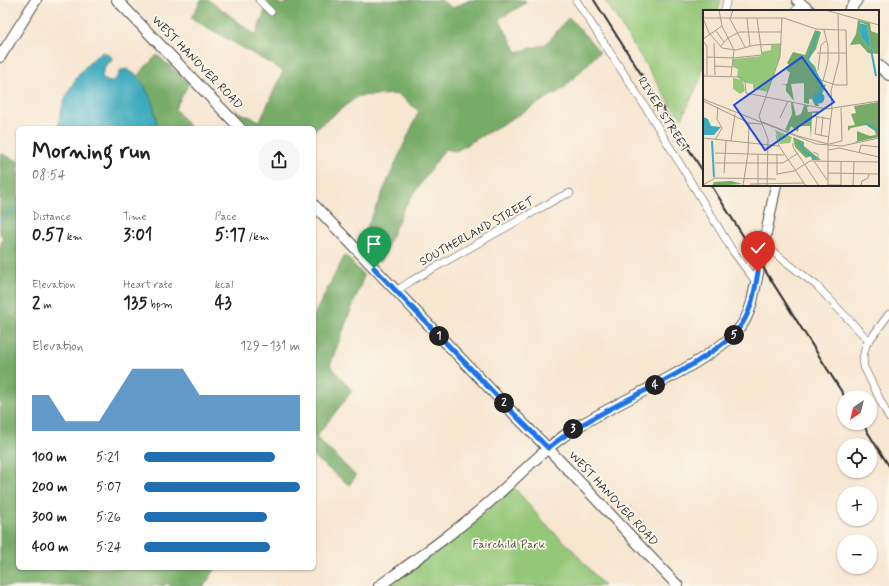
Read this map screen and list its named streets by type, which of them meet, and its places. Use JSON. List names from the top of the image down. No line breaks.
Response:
{"streets":{"street":["WEST HANOVER ROAD","RIVER STREET","SOUTHERLAND STREET"]},"crossings":[["WEST HANOVER ROAD","SOUTHERLAND STREET"]],"parks":["Fairchild Park"],"north":"bottom left","page":{"heading":["Morning run","08:54"],"stats":[["Distance","0.57 km"],["Time","3:01"],["Pace","5:17 /km"],["Elevation","2 m"],["Heart rate","135 bpm"],["kcal","43"]],"pins":["5","1","4","2","3"],"chart":["Elevation","129–131 m"],"map_buttons":["+","−"],"list":[{"name":"100 m","note":"5:21"},{"name":"200 m","note":"5:07"},{"name":"300 m","note":"5:26"},{"name":"400 m","note":"5:24"}]}}
